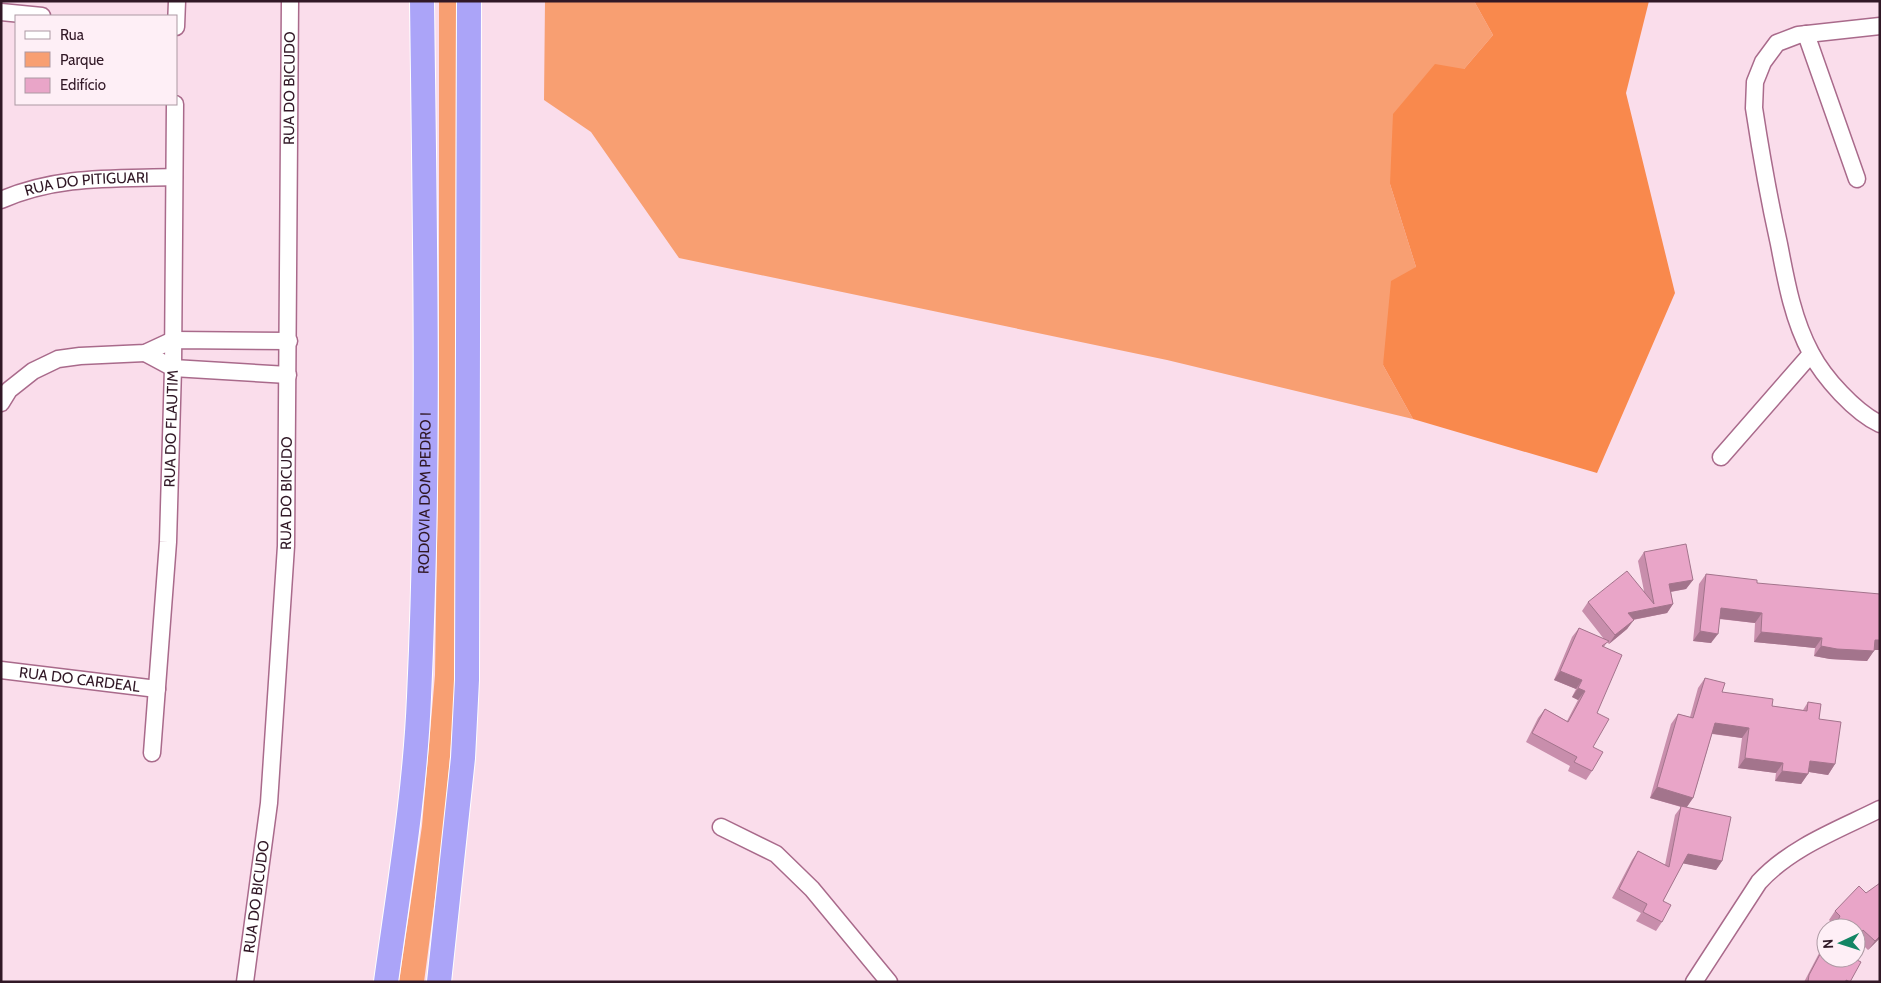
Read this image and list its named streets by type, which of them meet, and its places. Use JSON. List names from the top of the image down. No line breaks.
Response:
{"streets":{"highway":["RODOVIA DOM PEDRO I"],"street":["RUA DO BICUDO","RUA DO PITIGUARI","RUA DO FLAUTIM","RUA DO CARDEAL"]},"crossings":[["RUA DO PITIGUARI","RUA DO FLAUTIM"],["RUA DO FLAUTIM","RUA DO CARDEAL"]],"legend":["Rua","Parque","Edifício"],"north":"left"}
